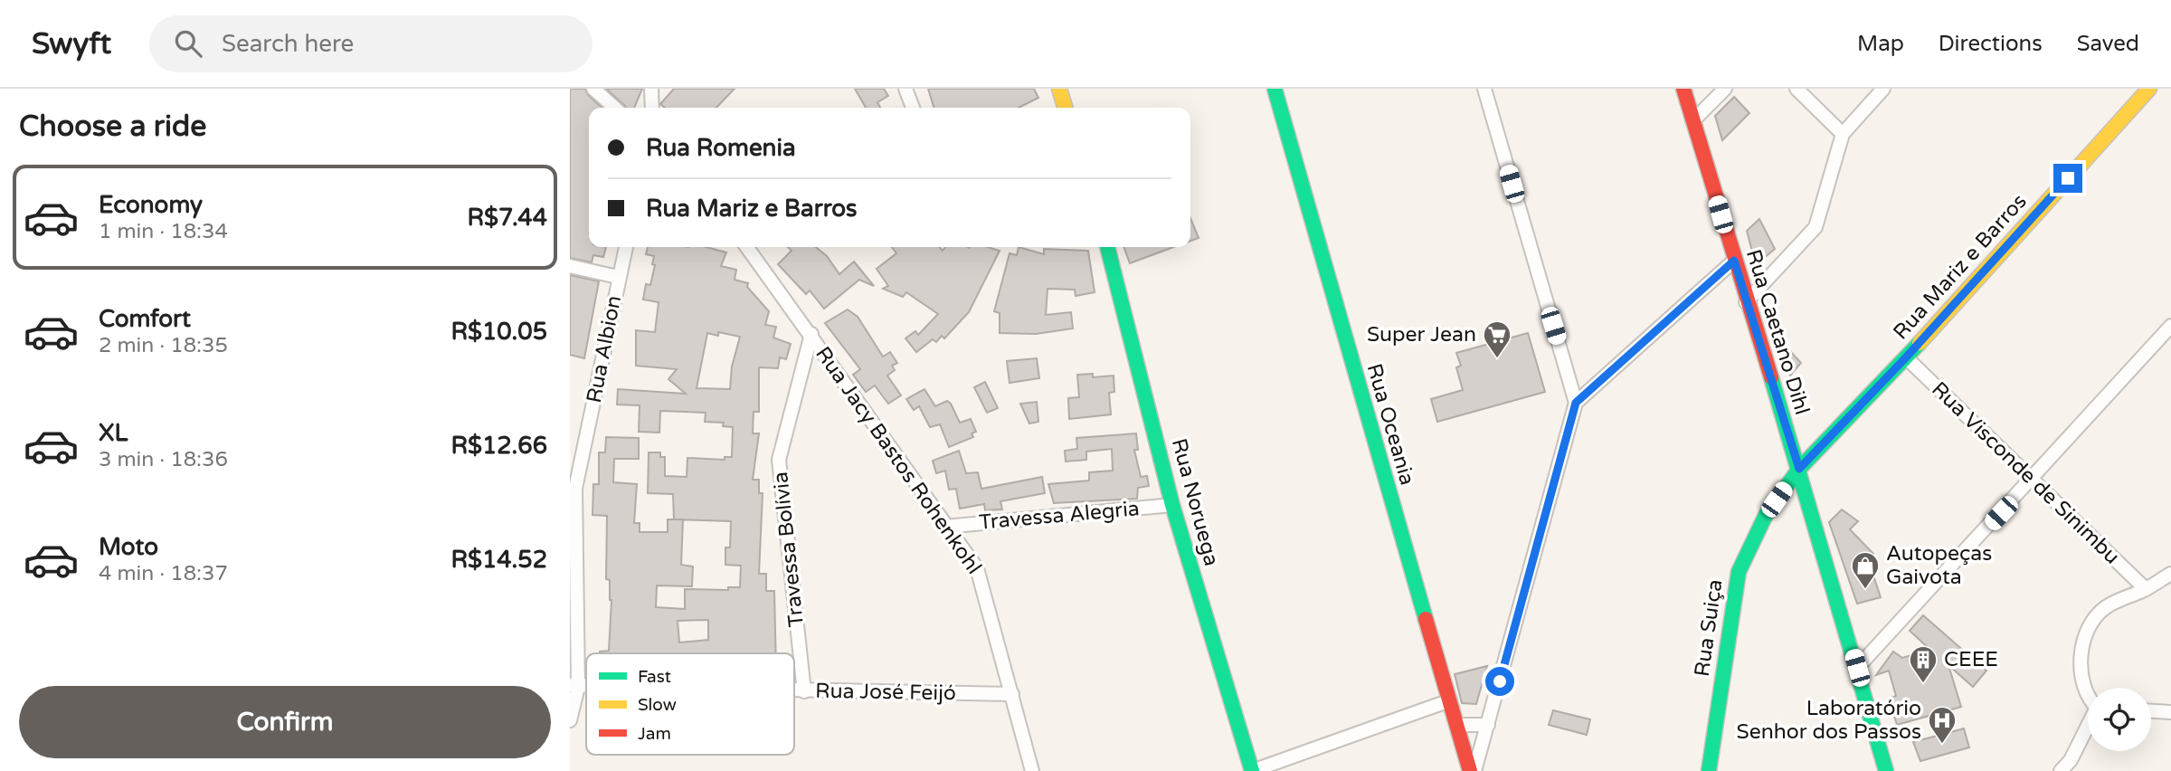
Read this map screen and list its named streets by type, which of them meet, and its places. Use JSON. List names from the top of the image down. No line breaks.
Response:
{"streets":{"street":["Rua Mariz e Barros","Rua Caetano Dihl","Rua Albion","Rua Oceania","Rua Jacy Bastos Rohenkohl","Rua Visconde de Sinimbu","Rua Noruega","Travessa Alegria","Travessa Bolívia","Rua Suiça","Rua José Feijó"]},"crossings":[["Rua Mariz e Barros","Rua Caetano Dihl"],["Rua Mariz e Barros","Rua Visconde de Sinimbu"],["Rua Mariz e Barros","Rua Suiça"],["Rua Caetano Dihl","Rua Suiça"],["Rua Jacy Bastos Rohenkohl","Travessa Alegria"],["Rua Jacy Bastos Rohenkohl","Travessa Bolívia"],["Rua Jacy Bastos Rohenkohl","Rua José Feijó"],["Rua Noruega","Travessa Alegria"],["Travessa Bolívia","Rua José Feijó"]],"places":{"supermarket":["Super Jean"],"shop":["Autopeças Gaivota"],"building":["CEEE"],"hospital":["Laboratório Senhor dos Passos"]},"legend":["Fast","Slow","Jam"],"page":{"header":"Swyft","search":"Search here","nav":["Map","Directions","Saved"],"heading":"Choose a ride","banner":["Rua Romenia","Rua Mariz e Barros"],"list":[{"name":"Economy","note":"1 min · 18:34","value":"R$7.44"},{"name":"Comfort","note":"2 min · 18:35","value":"R$10.05"},{"name":"XL","note":"3 min · 18:36","value":"R$12.66"},{"name":"Moto","note":"4 min · 18:37","value":"R$14.52"}],"buttons":"Confirm"}}
